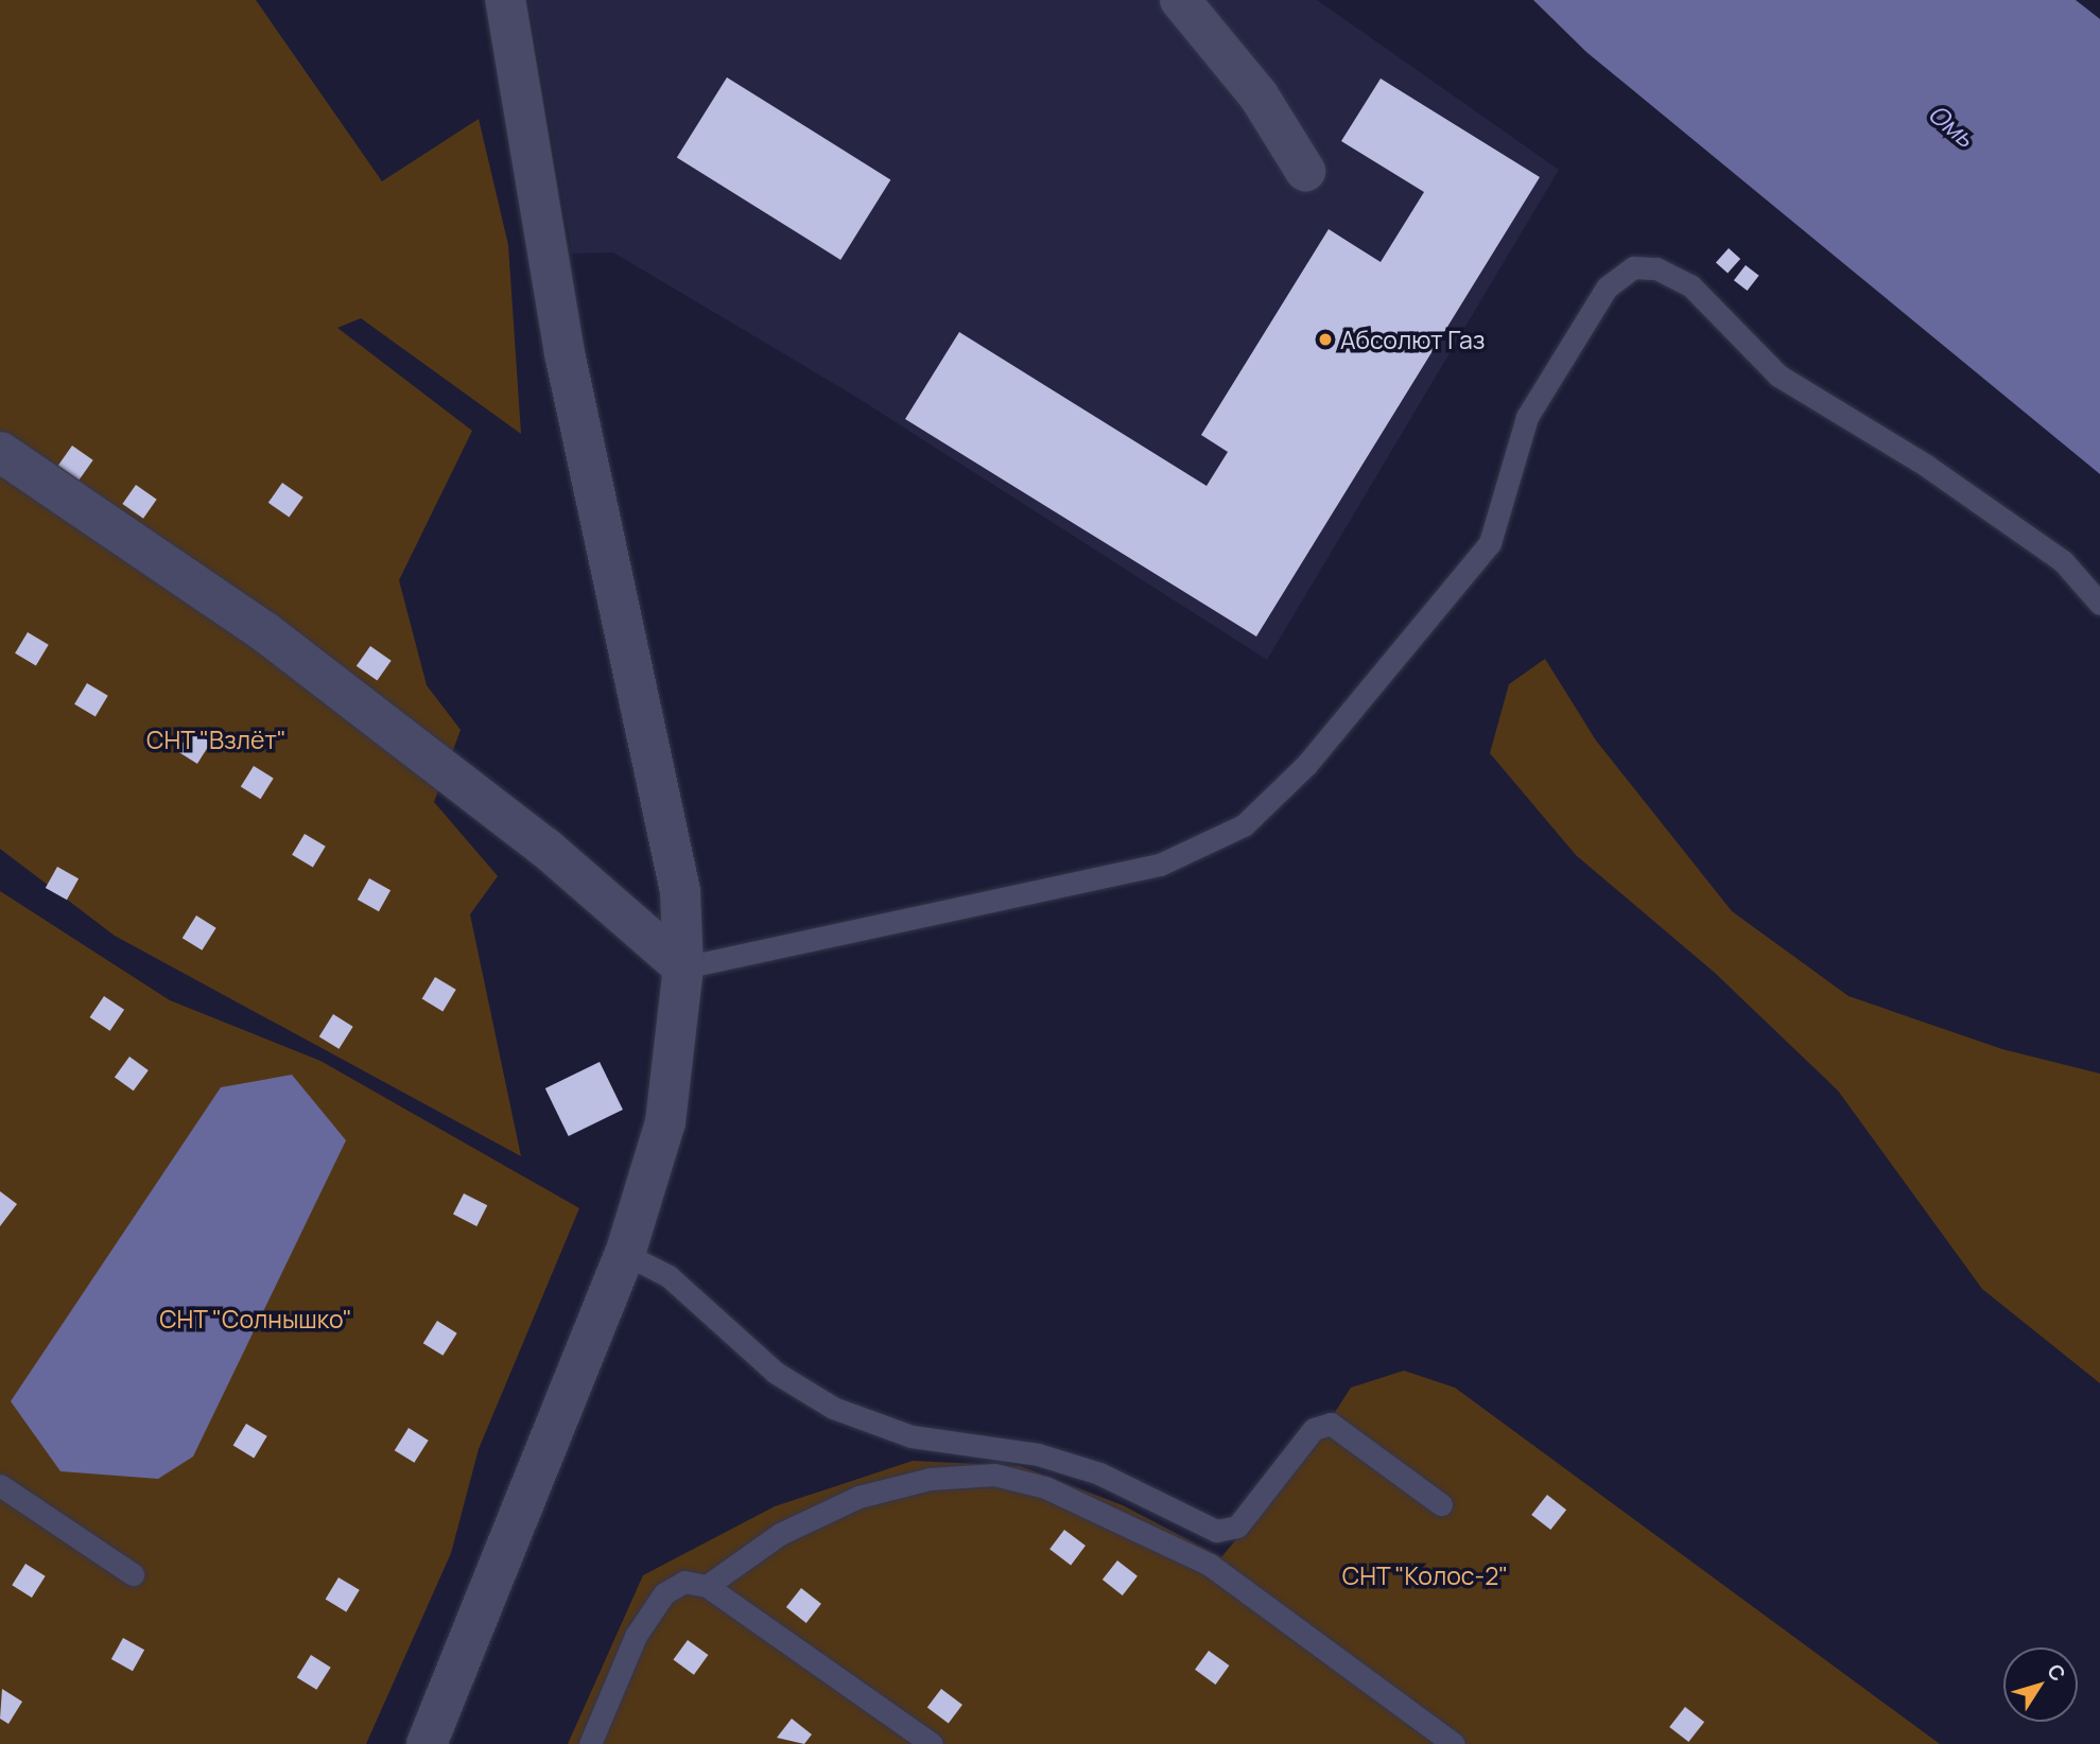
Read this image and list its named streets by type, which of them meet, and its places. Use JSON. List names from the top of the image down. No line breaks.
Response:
{"water":["Омь"],"parks":["СНТ \"Взлёт\"","СНТ \"Солнышко\"","СНТ \"Колос-2\""],"places":["Абсолют Газ"],"north":"top right"}
